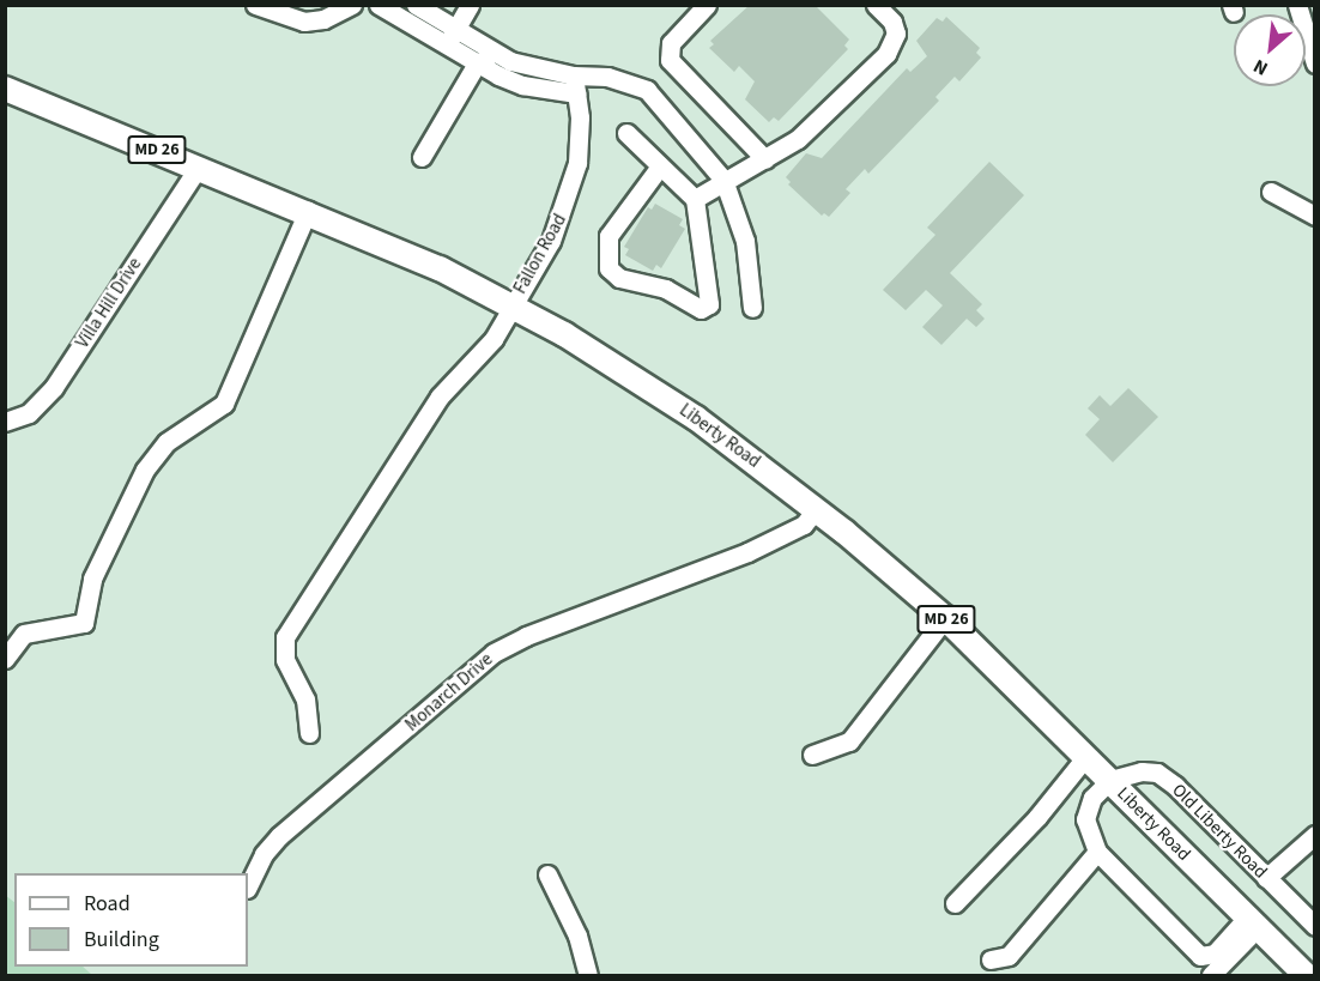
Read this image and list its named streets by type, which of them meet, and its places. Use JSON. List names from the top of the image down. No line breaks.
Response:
{"streets":{"main road":["MD 26","Liberty Road"],"street":["Fallon Road","Villa Hill Drive","Monarch Drive","Old Liberty Road"]},"crossings":[["Fallon Road","Liberty Road"],["Villa Hill Drive","Liberty Road"],["Liberty Road","Monarch Drive"],["Liberty Road","Old Liberty Road"]],"legend":["Road","Building"],"north":"bottom left"}
